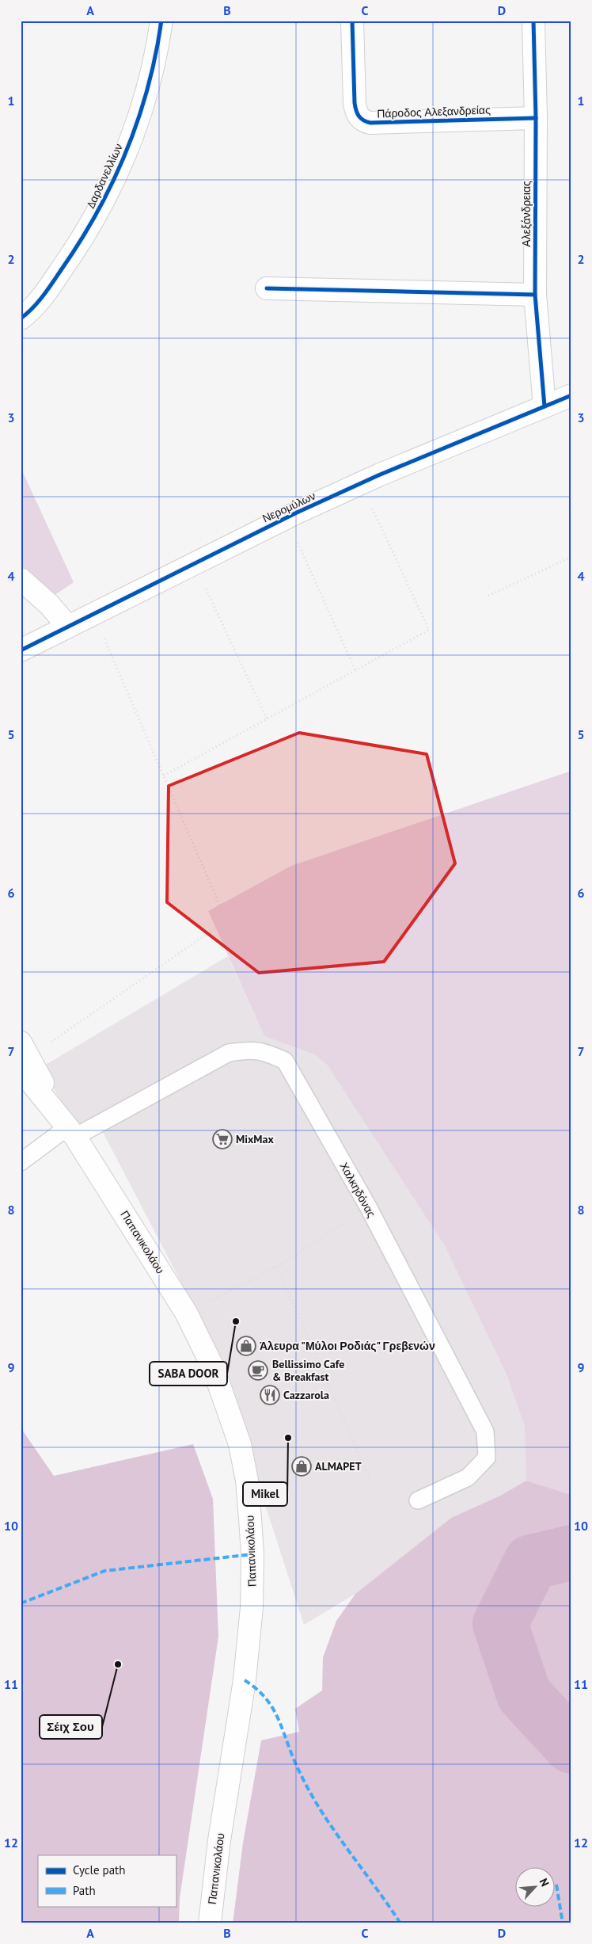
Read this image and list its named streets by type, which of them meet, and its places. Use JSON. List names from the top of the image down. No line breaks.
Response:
{"streets":{"street":["Πάροδος Αλεξανδρείας","Δαρδανελλίων","Αλεξάνδρειας","Νερομύλων","Παπανικολάου"],"lane":["Χαλκηδόνας"]},"crossings":[["Πάροδος Αλεξανδρείας","Αλεξάνδρειας"],["Αλεξάνδρειας","Νερομύλων"],["Χαλκηδόνας","Παπανικολάου"]],"places":{"supermarket":["MixMax"],"other":["SABA DOOR","Mikel","Σέιχ Σου"],"shop":["Άλευρα \"Μύλοι Ροδιάς\" Γρεβενών","ALMAPET"],"cafe":["Bellissimo Cafe & Breakfast"],"restaurant":["Cazzarola"]},"legend":["Cycle path","Path"],"north":"top right","grid":{"columns":["A","B","C","D"],"rows":["1","2","3","4","5","6","7","8","9","10","11","12"]}}
